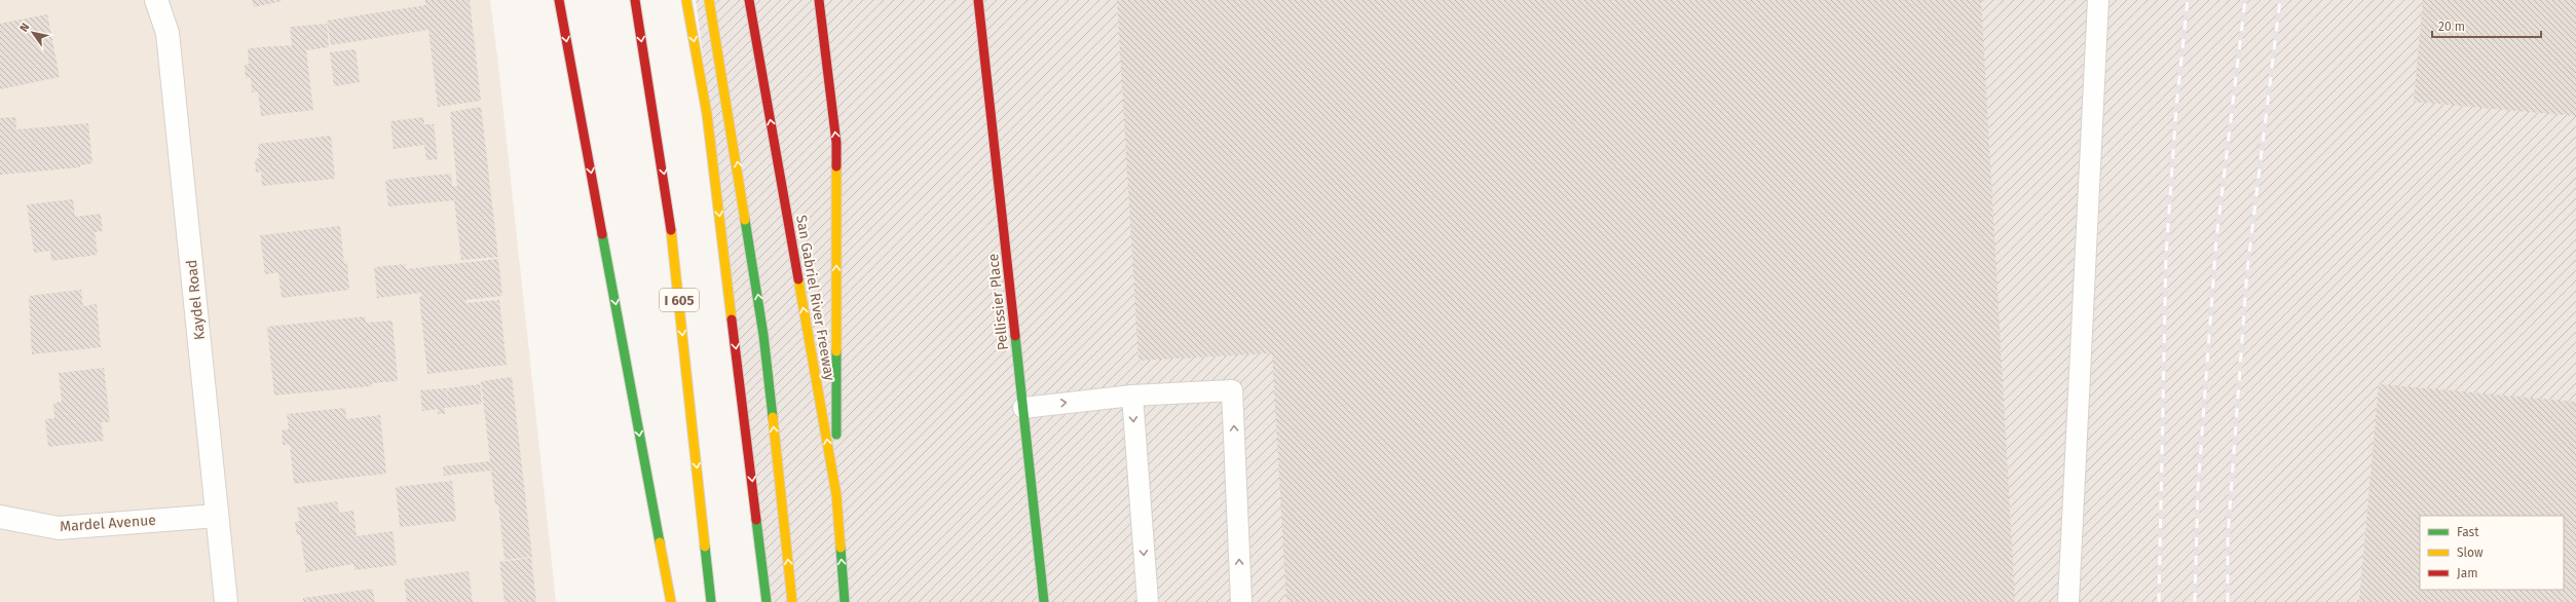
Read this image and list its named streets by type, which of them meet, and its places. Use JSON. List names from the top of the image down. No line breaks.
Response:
{"streets":{"main road":["San Gabriel River Freeway","I 605","Pellissier Place"],"street":["Kaydel Road","Mardel Avenue"]},"crossings":[["Kaydel Road","Mardel Avenue"]],"legend":["Fast","Slow","Jam"],"scale_bar":"20 m","north":"top left"}
